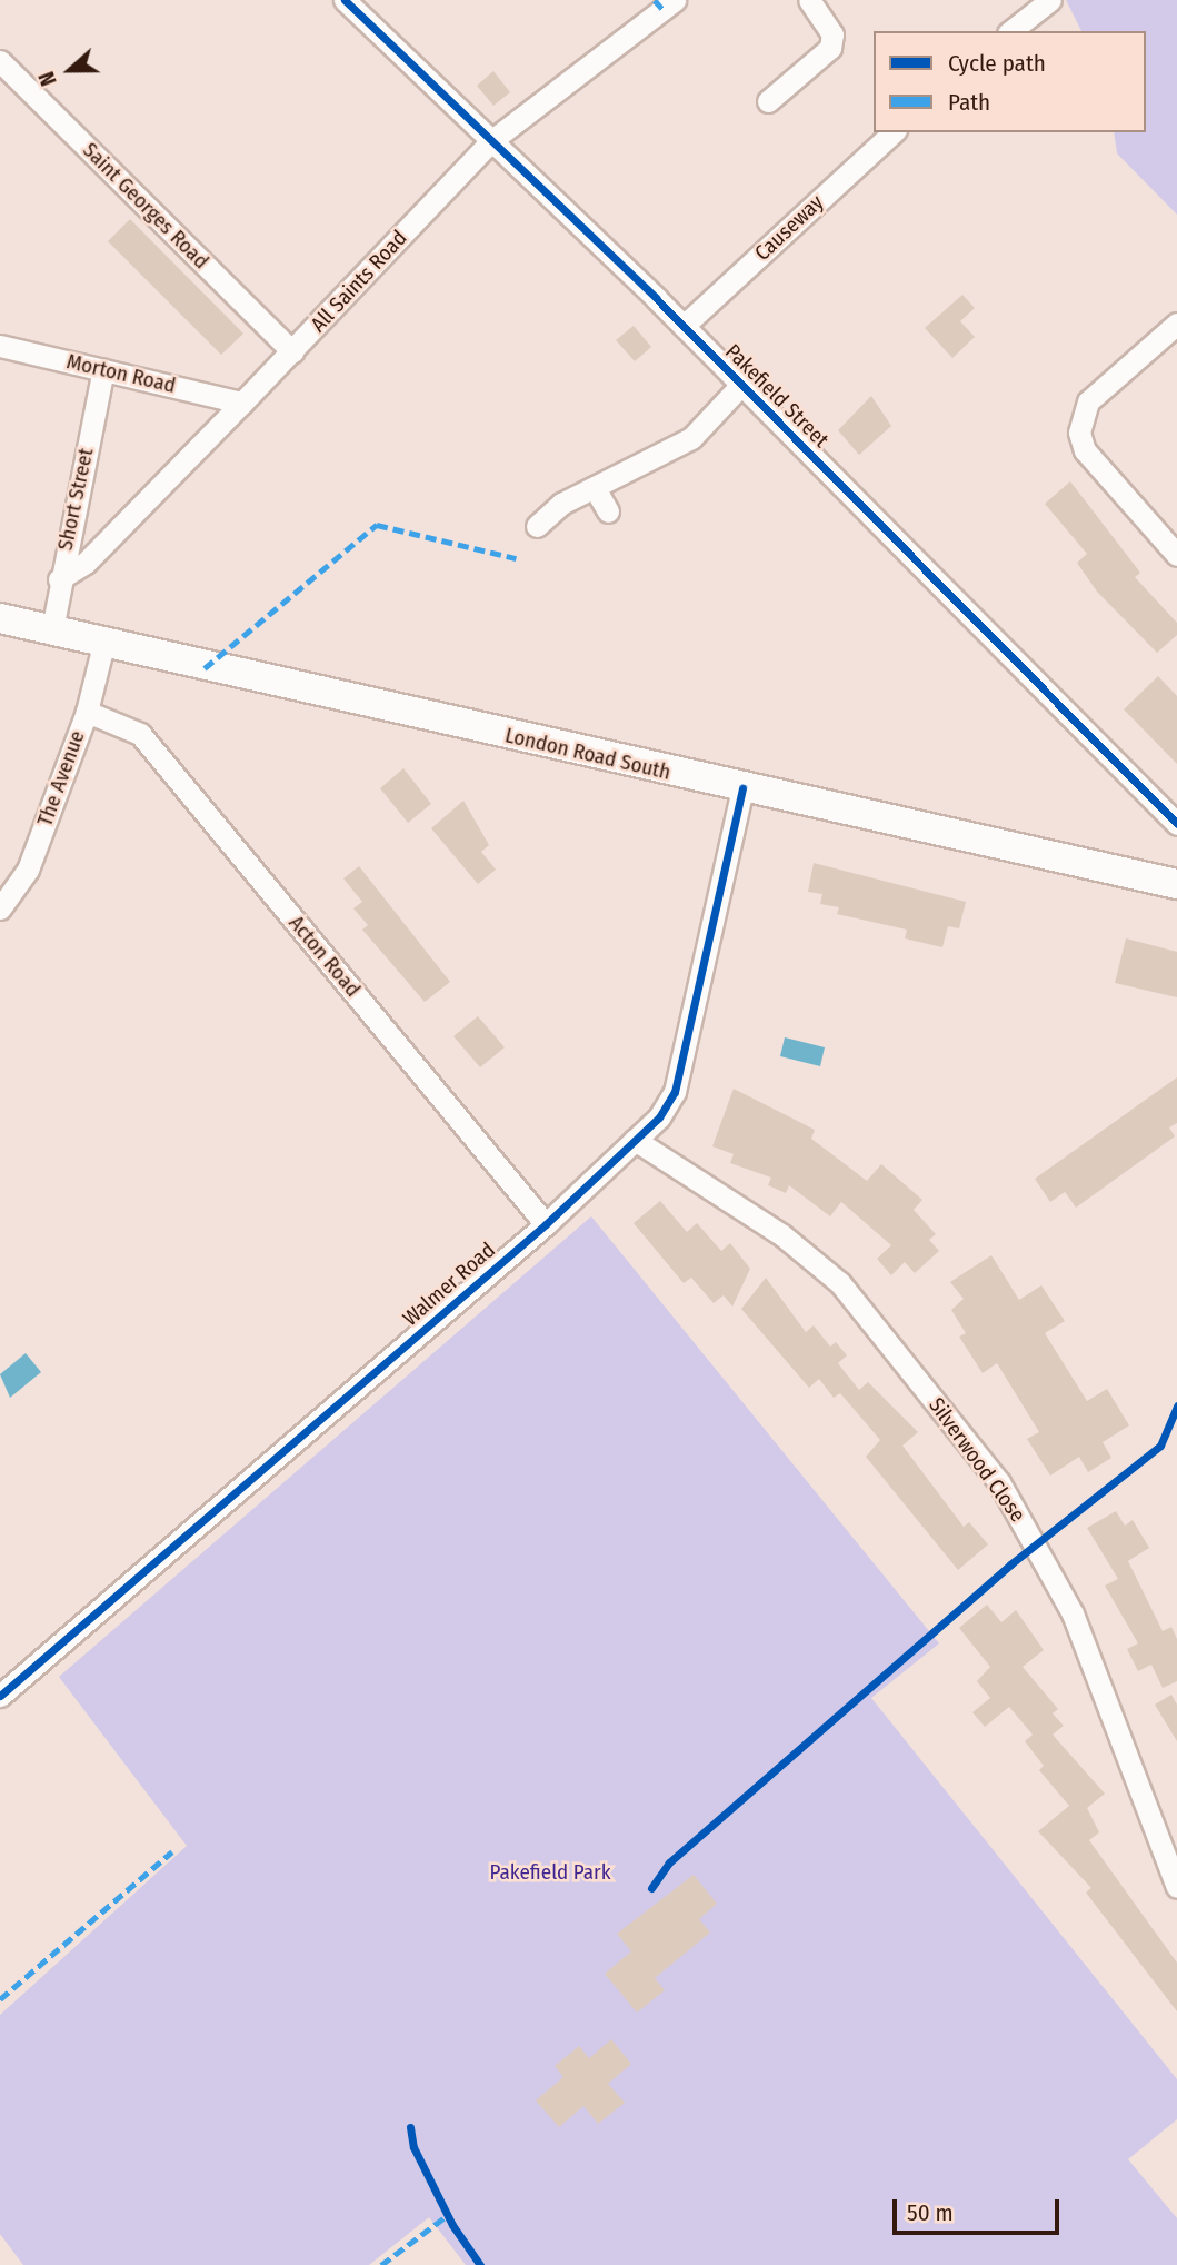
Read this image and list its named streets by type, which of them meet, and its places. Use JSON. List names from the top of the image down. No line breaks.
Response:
{"streets":{"main road":["London Road South"],"street":["Saint Georges Road","Causeway","All Saints Road","Morton Road","Pakefield Street","Short Street","The Avenue","Acton Road","Walmer Road","Silverwood Close"]},"crossings":[["Saint Georges Road","All Saints Road"],["Causeway","Pakefield Street"],["All Saints Road","Morton Road"],["All Saints Road","Pakefield Street"],["All Saints Road","Short Street"],["Morton Road","Short Street"],["Short Street","London Road South"],["London Road South","The Avenue"],["London Road South","Walmer Road"],["The Avenue","Acton Road"],["Acton Road","Walmer Road"],["Walmer Road","Silverwood Close"]],"parks":["Pakefield Park"],"legend":["Cycle path","Path"],"scale_bar":"50 m","north":"left"}
